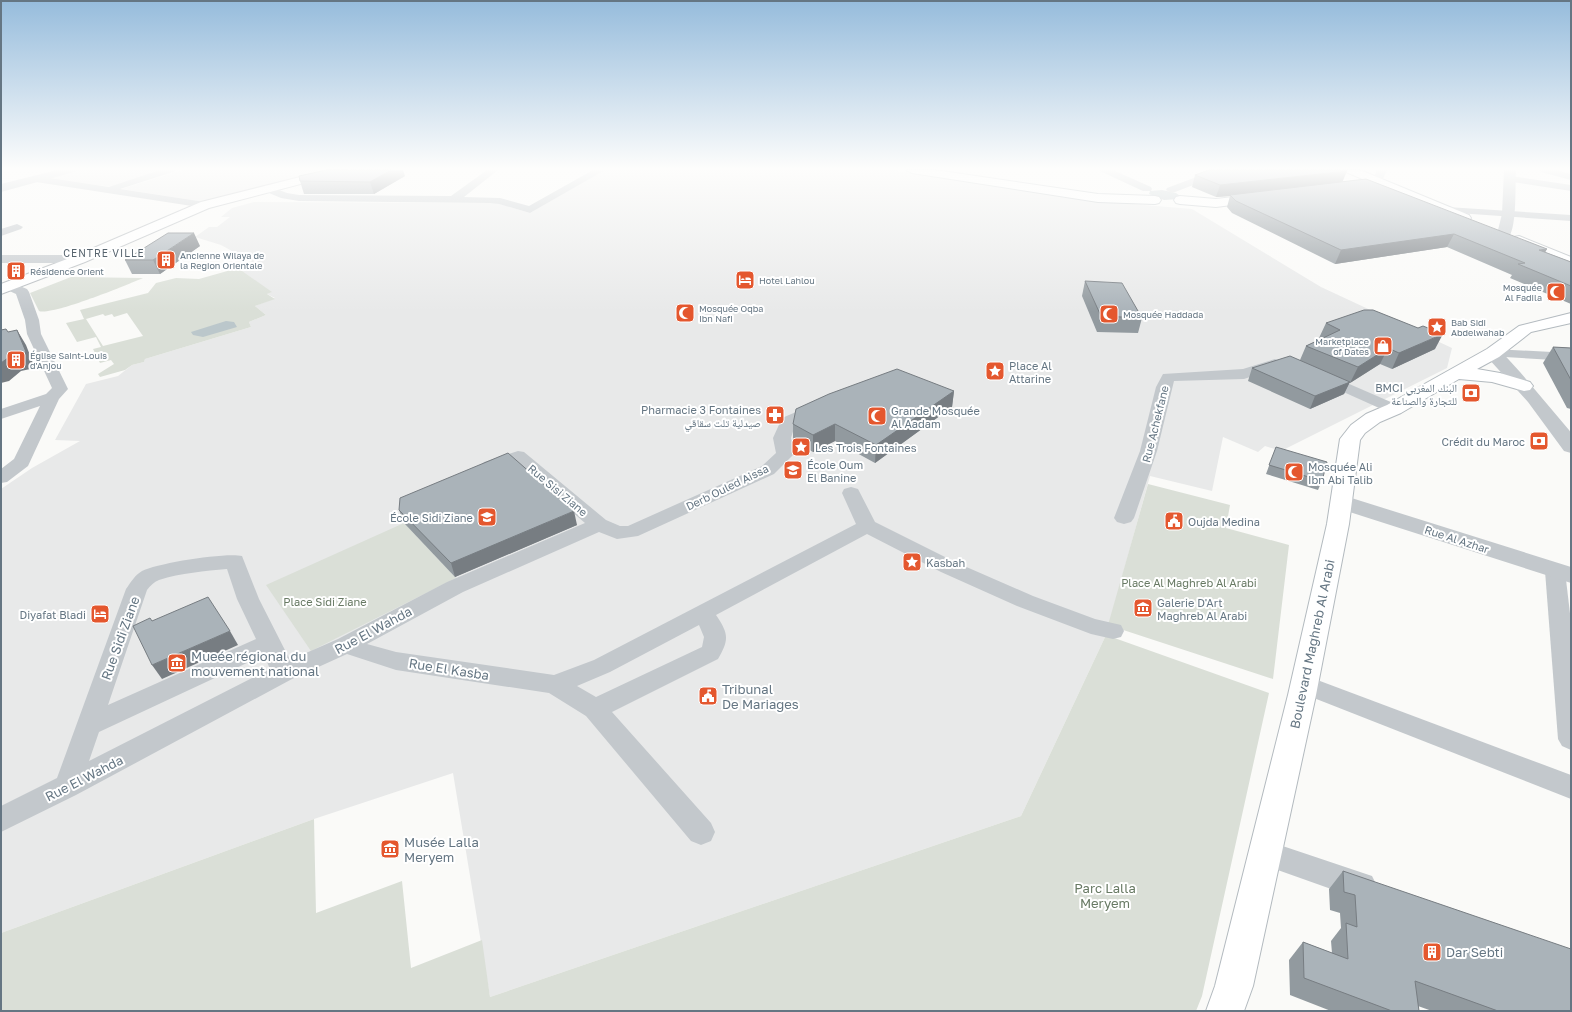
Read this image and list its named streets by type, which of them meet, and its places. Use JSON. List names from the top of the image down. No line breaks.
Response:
{"streets":{"main road":["Boulevard Maghreb Al Arabi"],"street":["Rue Achekfane","Derb Ouled Aissa","Rue Sisi Ziane","Rue Al Azhar","Rue El Wahda","Rue Sidi Ziane","Rue El Kasba"]},"crossings":[["Derb Ouled Aissa","Rue Sisi Ziane"],["Derb Ouled Aissa","Rue El Wahda"],["Rue Sisi Ziane","Rue El Wahda"],["Rue Al Azhar","Boulevard Maghreb Al Arabi"],["Rue El Wahda","Rue Sidi Ziane"],["Rue El Wahda","Rue El Kasba"]],"districts":["CENTRE VILLE"],"parks":["Place Al Maghreb Al Arabi","Place Sidi Ziane","Parc Lalla Meryem"],"places":{"building":["Ancienne Wilaya de la Region Orientale","Résidence Orient","Église Saint-Louis d'Anjou","Dar Sebti"],"hotel":["Hotel Lahlou","Diyafat Bladi"],"mosque":["Mosquée Al Fadila","Mosquée Oqba Ibn Nafi","Mosquée Haddada","Grande Mosquée Al Aadam","Mosquée Ali Ibn Abi Talib"],"place":["Bab Sidi Abdelwahab","Place Al Attarine","Les Trois Fontaines","Kasbah"],"shop":["Marketplace of Dates"],"bank":["BMCI البنك المغربي للتجارة والصناعة","Crédit du Maroc"],"pharmacy":["Pharmacie 3 Fontaines صيدلية تلت سقاقي"],"school or university":["École Oum El Banine","École Sidi Ziane"],"public building":["Oujda Medina","Tribunal De Mariages"],"museum":["Galerie D'Art Maghreb Al Arabi","Mueée régional du mouvement national","Musée Lalla Meryem"]}}
